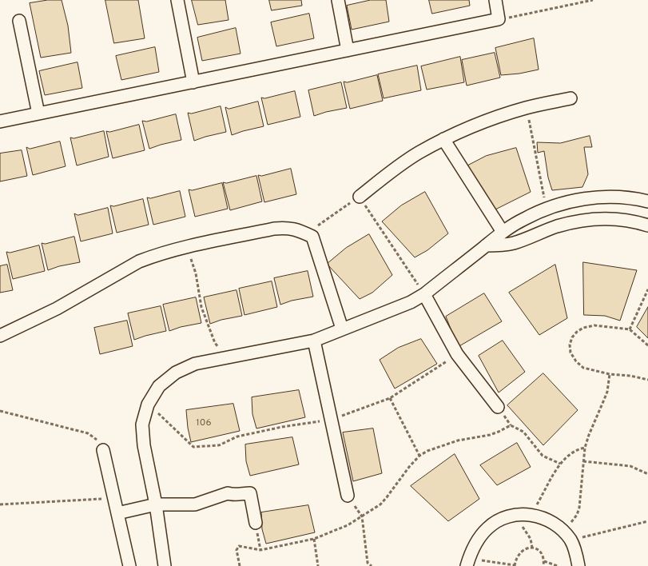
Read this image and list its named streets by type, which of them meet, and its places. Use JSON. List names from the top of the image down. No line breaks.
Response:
{"house_numbers":["106"]}
